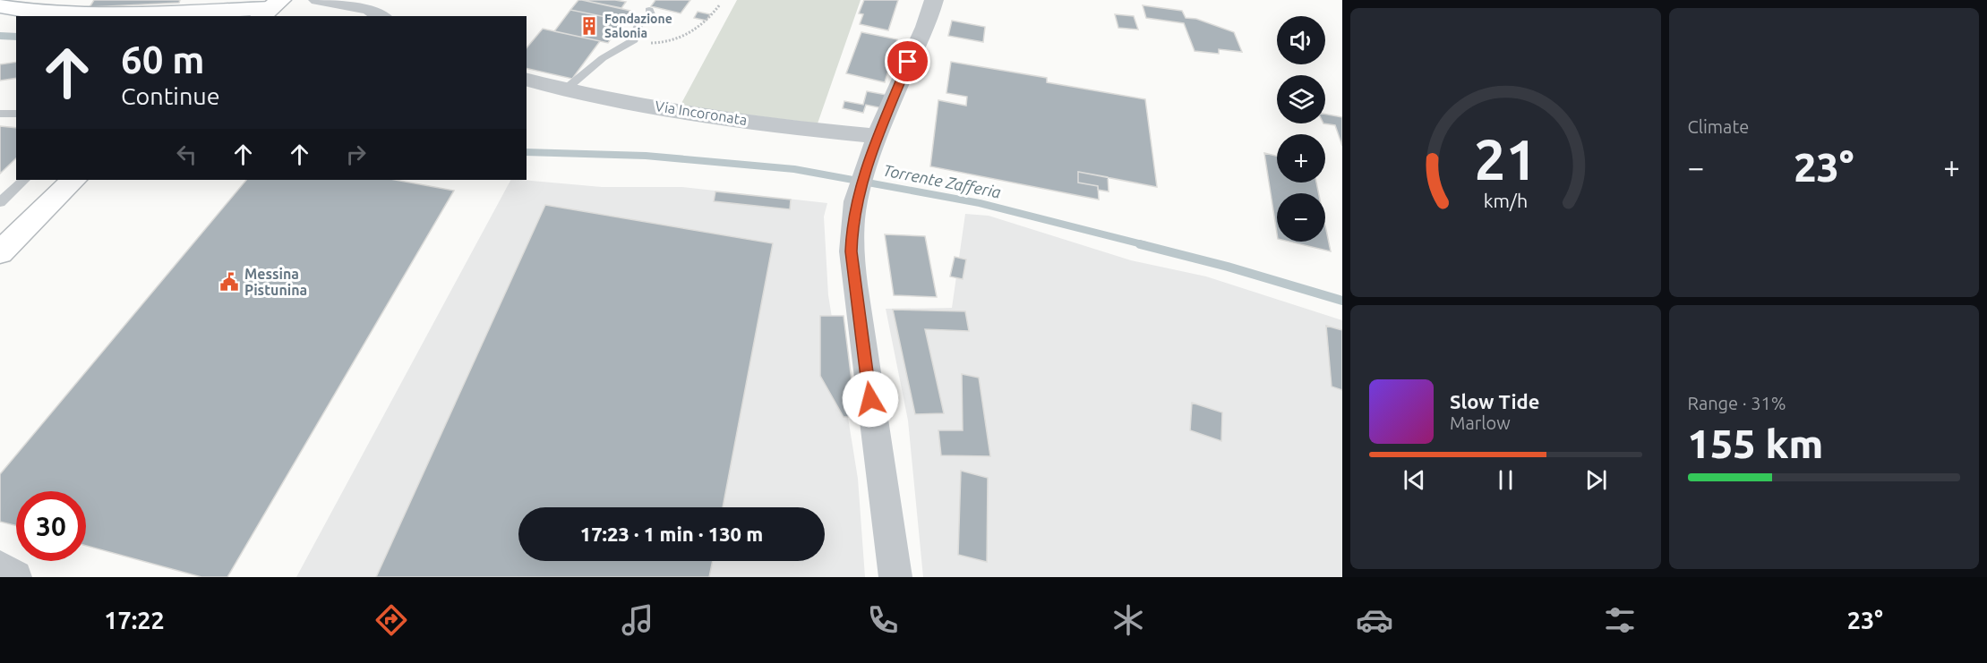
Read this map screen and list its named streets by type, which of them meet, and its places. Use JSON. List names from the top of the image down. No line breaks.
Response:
{"streets":{"street":["Via Incoronata"]},"water":["Torrente Zafferia"],"places":{"building":["Fondazione Salonia"],"public building":["Messina Pistunina"]},"page":{"tile":["Climate",["Range · 31%","155 km"]],"map_buttons":["+","−"],"turn":["60 m","Continue"],"heat":["−","23°","+"],"song":["Slow Tide","Marlow"],"limit":"30","trip":"17:23 · 1 min · 130 m","tabs":["17:22","23°"],"gauge":["21","km/h"]}}
